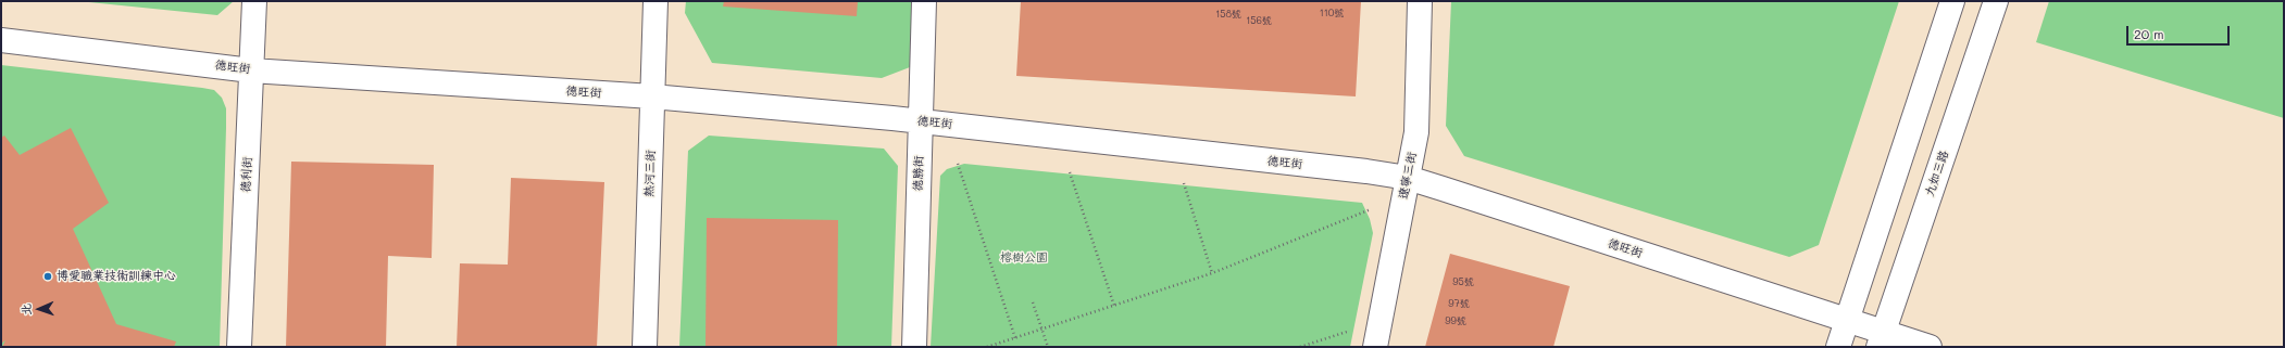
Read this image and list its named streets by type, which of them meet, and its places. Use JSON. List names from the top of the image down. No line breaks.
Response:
{"streets":{"street":["德旺街","熱河三街","德勝街","九如三路","德利街","遼寧三街"]},"crossings":[["德旺街","熱河三街"],["德旺街","德勝街"],["德旺街","九如三路"],["德旺街","德利街"],["德旺街","遼寧三街"]],"parks":["榕樹公園"],"places":["博愛職業技術訓練中心"],"house_numbers":["110號","158號","156號","95號","97號","99號"],"scale_bar":"20 m","north":"left"}
